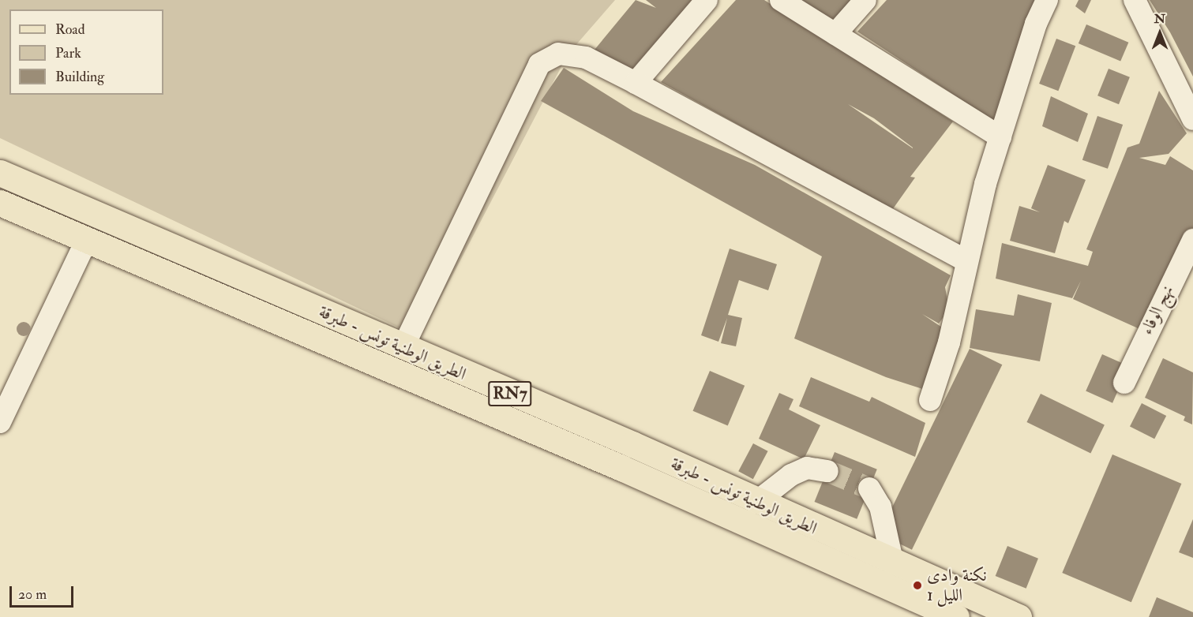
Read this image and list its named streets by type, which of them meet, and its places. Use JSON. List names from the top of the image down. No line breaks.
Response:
{"streets":{"main road":["الطريق الوطنية تونس - طبرقة","RN7"],"street":["نهج الوفاء"]},"places":["نكنة وادى الليل 1"],"legend":["Road","Park","Building"],"scale_bar":"20 m","north":"top"}
